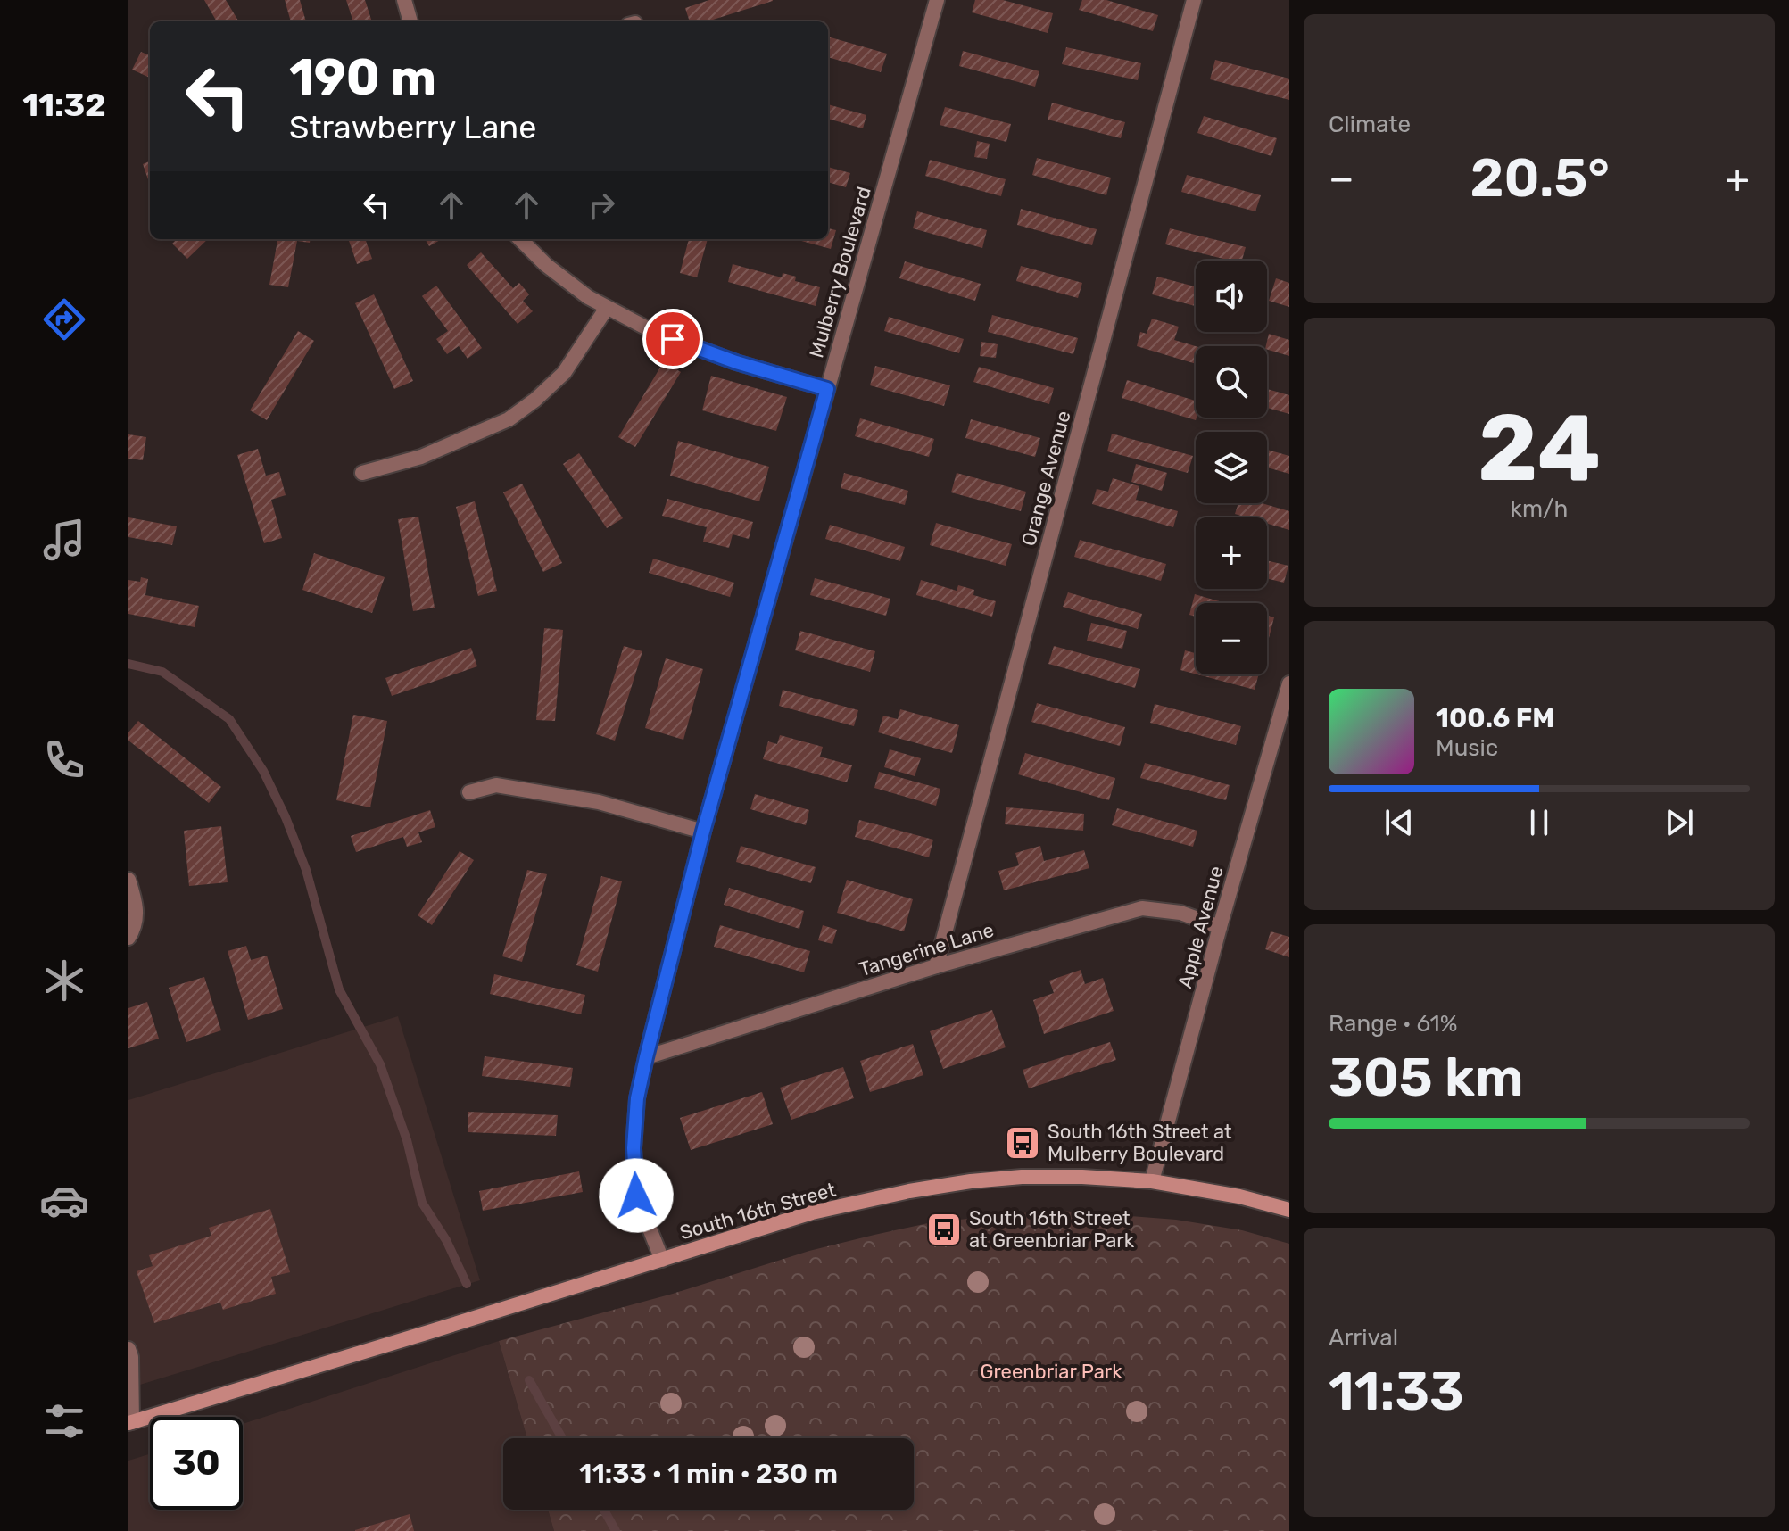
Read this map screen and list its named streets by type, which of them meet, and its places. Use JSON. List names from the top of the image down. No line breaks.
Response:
{"streets":{"main road":["South 16th Street"],"street":["Mulberry Boulevard","Orange Avenue","Apple Avenue","Tangerine Lane"]},"crossings":[["Mulberry Boulevard","Tangerine Lane"],["Mulberry Boulevard","South 16th Street"],["Orange Avenue","Tangerine Lane"],["Apple Avenue","Tangerine Lane"],["Apple Avenue","South 16th Street"]],"parks":["Greenbriar Park"],"places":{"bus stop":["South 16th Street at Mulberry Boulevard","South 16th Street at Greenbriar Park"]},"page":{"tabs":"11:32","tile":["Climate",["24","km/h"],["Range · 61%","305 km"],["Arrival","11:33"]],"turn":["190 m","Strawberry Lane"],"heat":["−","20.5°","+"],"map_buttons":["+","−"],"song":["100.6 FM","Music"],"limit":"30","trip":"11:33 · 1 min · 230 m"}}
